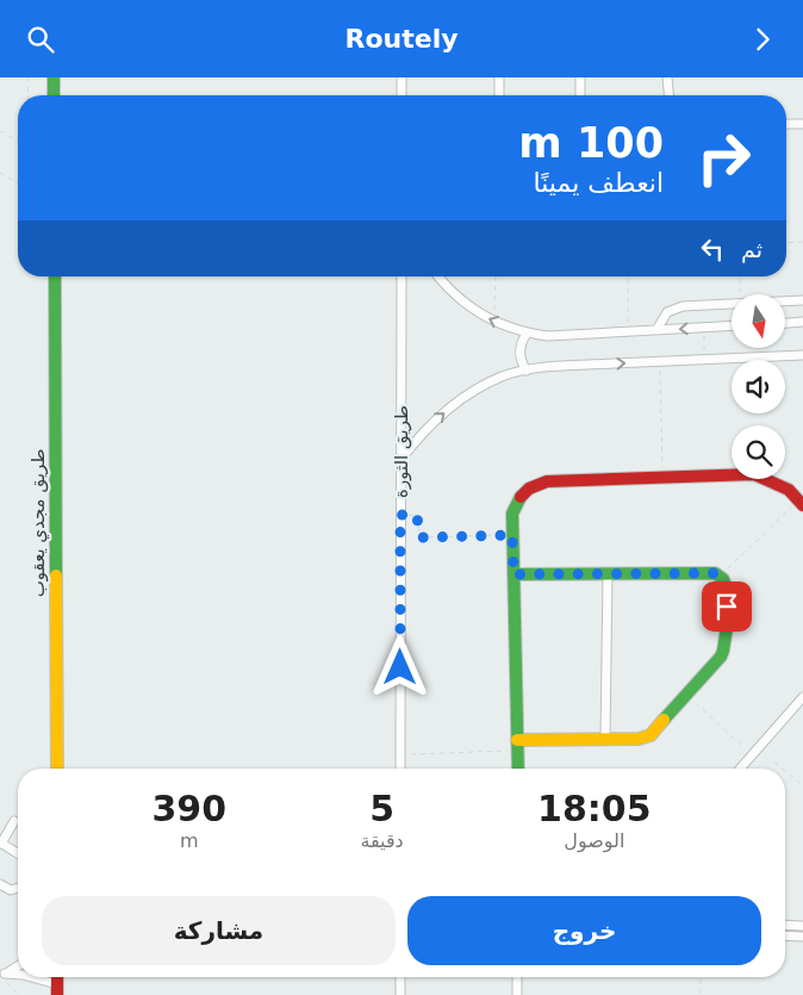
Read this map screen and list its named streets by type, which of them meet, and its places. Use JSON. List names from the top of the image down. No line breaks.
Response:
{"streets":{"street":["طريق الثورة","طريق مجدي يعقوب"]},"north":"bottom","page":{"header":"Routely","turn":["100 m","انعطف يمينًا"],"then":"ثم","eta":["18:05","الوصول","5","دقيقة","390","m"],"buttons":["خروج","مشاركة"]}}
